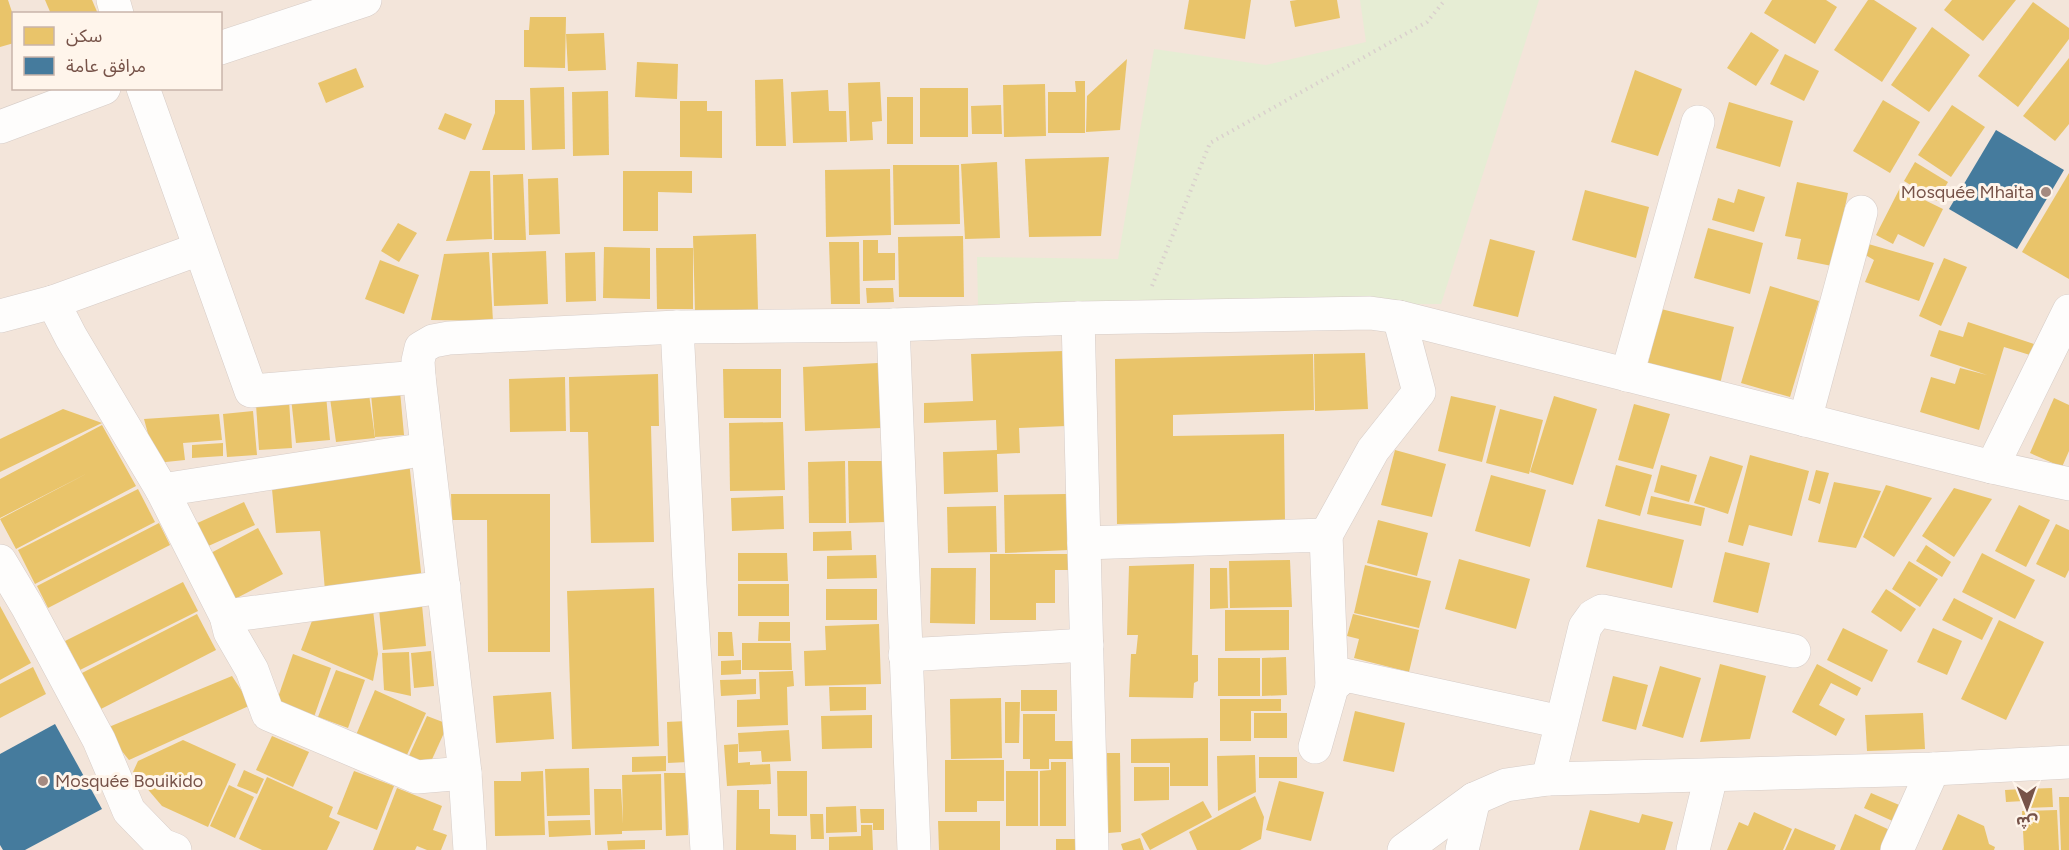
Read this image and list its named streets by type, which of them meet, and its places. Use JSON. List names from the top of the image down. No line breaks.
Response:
{"places":["Mosquée Mhaita","Mosquée Bouikido"],"legend":["سكن","مرافق عامة"],"north":"bottom"}
